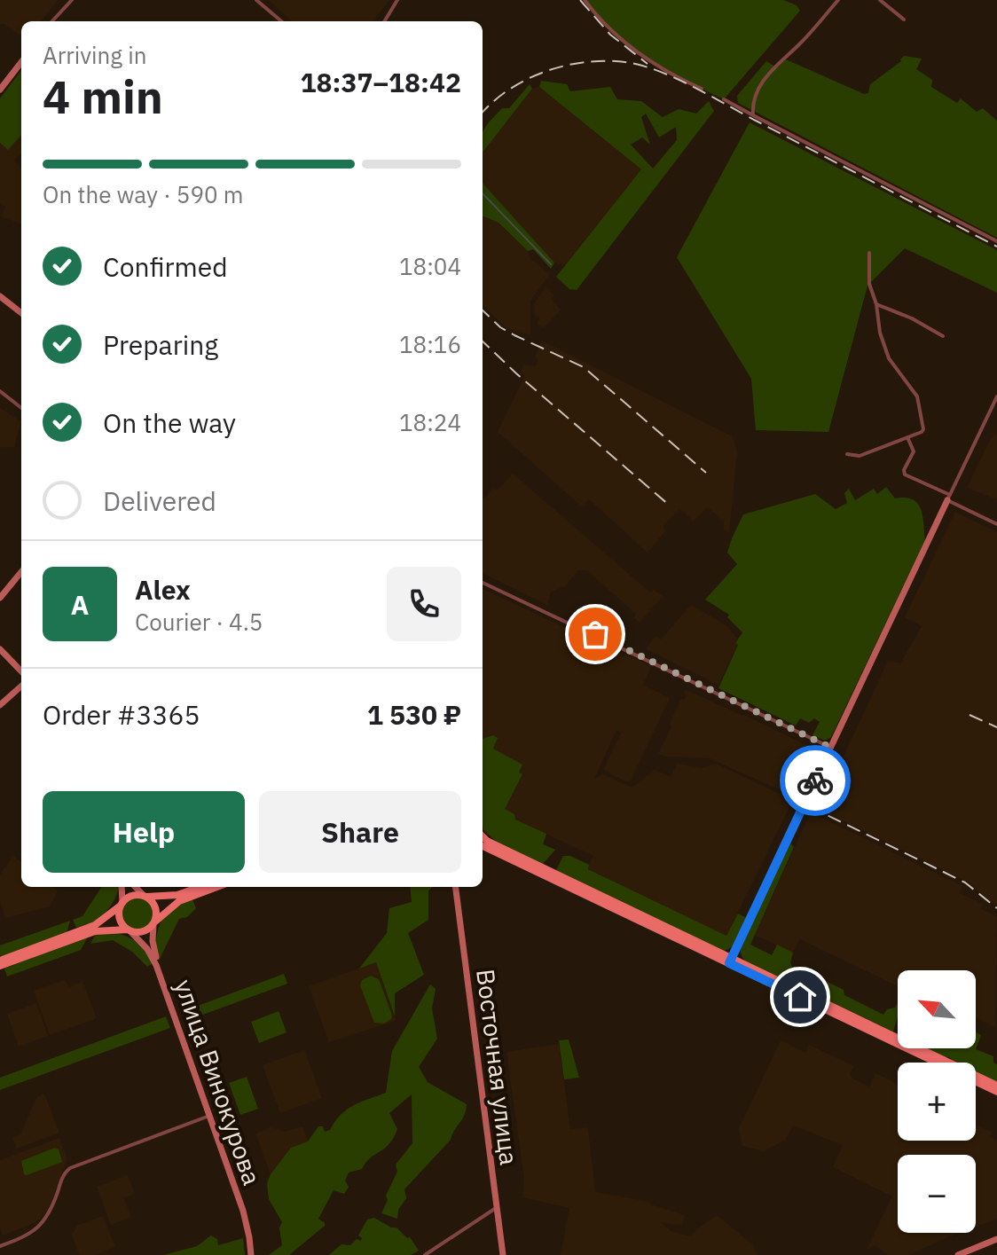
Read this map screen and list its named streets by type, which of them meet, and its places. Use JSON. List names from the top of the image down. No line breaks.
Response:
{"streets":{"main road":["Восточная улица","улица Винокурова"]},"north":"top left","page":{"heading":["4 min","Arriving in","18:37–18:42"],"panel":["Alex","Courier · 4.5","Order #3365","1 530 ₽"],"bar":"On the way · 590 m","list":[["Confirmed","18:04"],["Preparing","18:16"],["On the way","18:24"],"Delivered"],"round":"A","buttons":["Help","Share"],"map_buttons":["+","−"]}}
